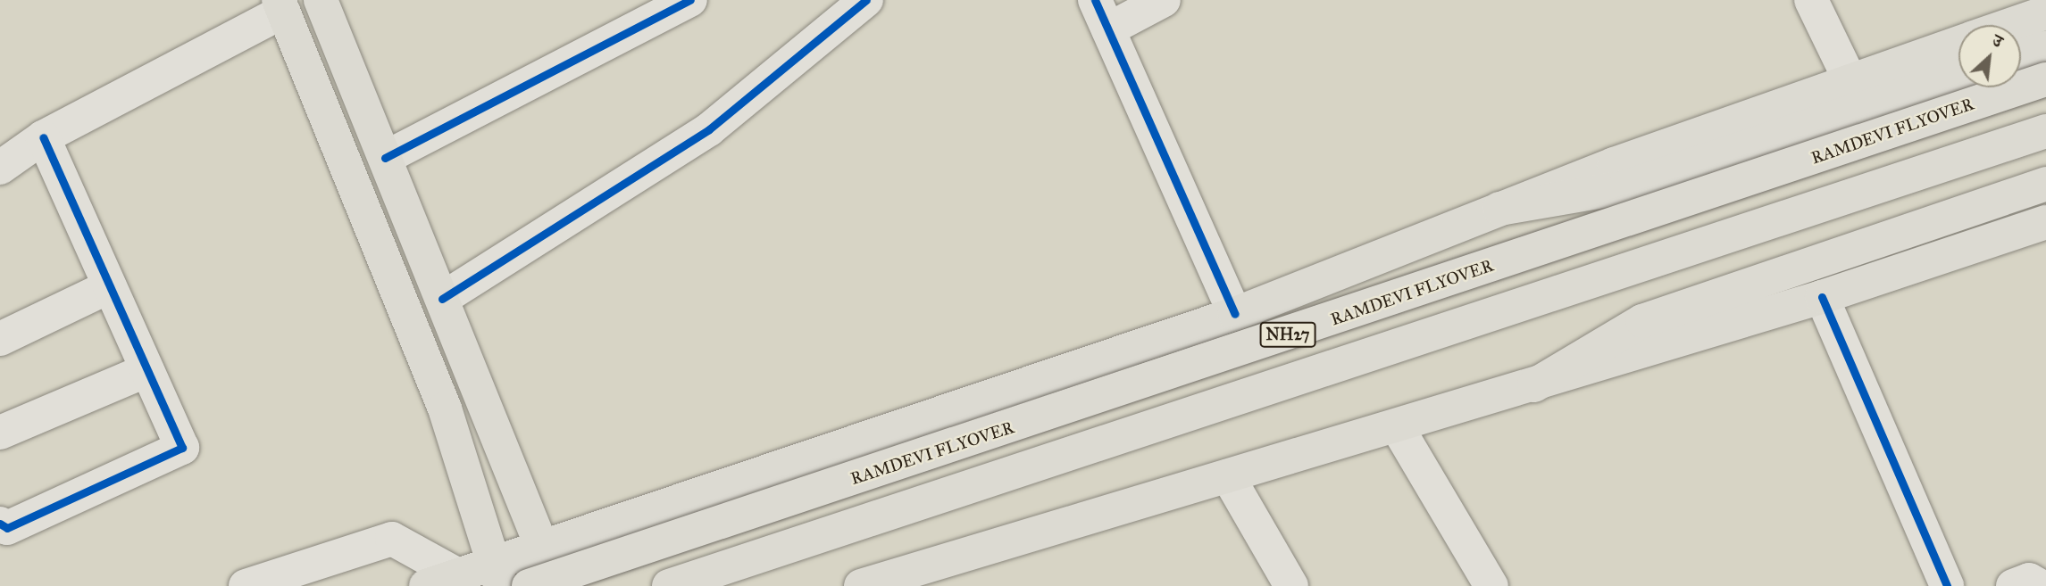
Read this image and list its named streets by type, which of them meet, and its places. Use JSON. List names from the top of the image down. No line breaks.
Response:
{"streets":{"main road":["RAMDEVI FLYOVER","NH27"]},"north":"top right"}
